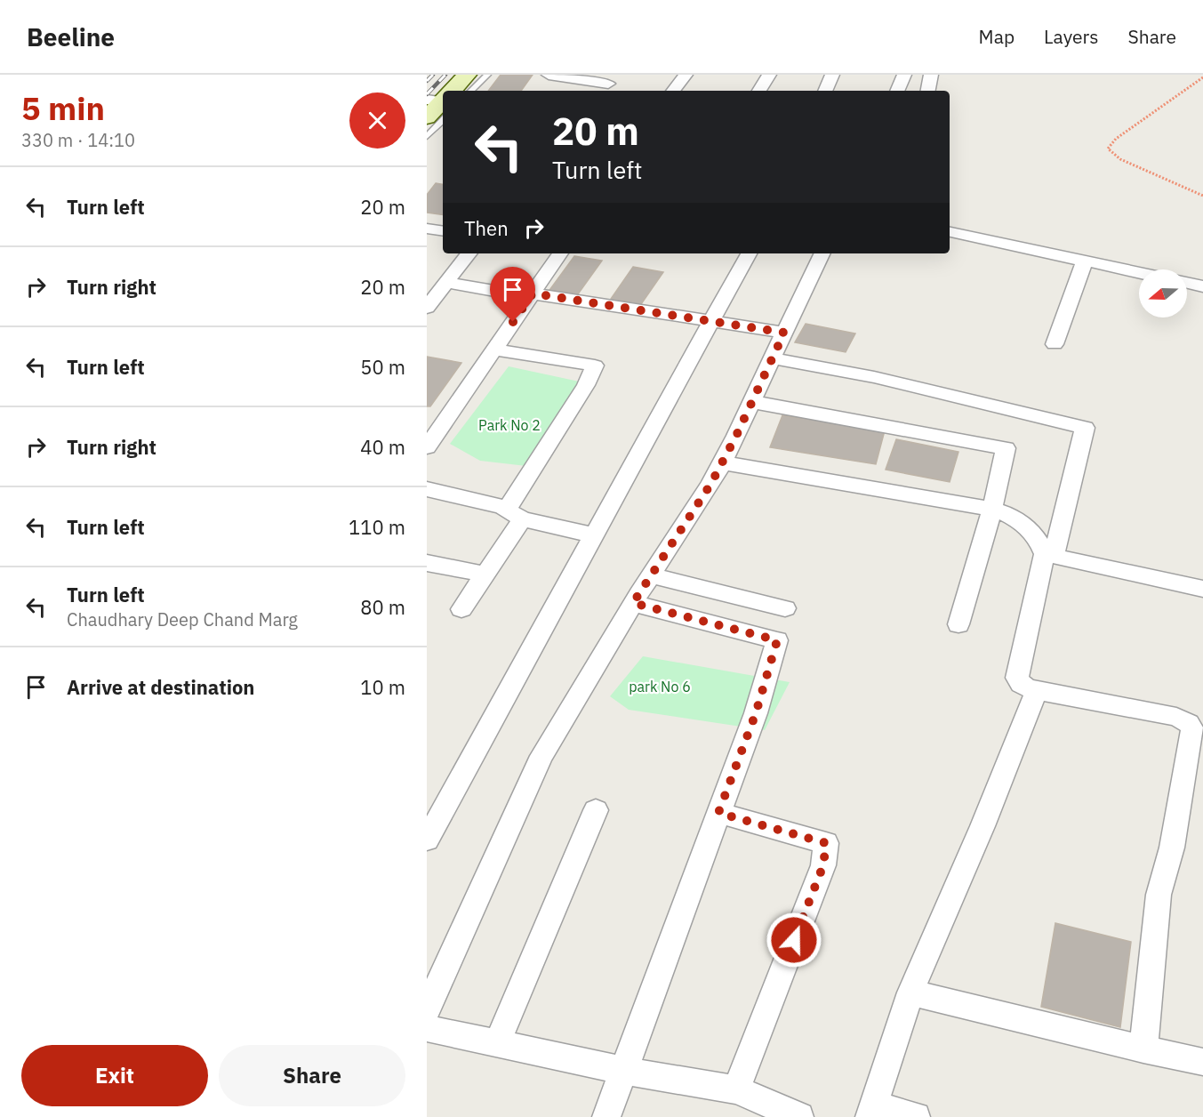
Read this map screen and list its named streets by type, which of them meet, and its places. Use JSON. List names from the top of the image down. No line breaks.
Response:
{"parks":["Park No 2","park No 6"],"north":"left","page":{"header":"Beeline","nav":["Map","Layers","Share"],"heading":["5 min","330 m · 14:10"],"turn":["20 m","Turn left"],"list":[{"name":"Turn left","value":"20 m"},{"name":"Turn right","value":"20 m"},{"name":"Turn left","value":"50 m"},{"name":"Turn right","value":"40 m"},{"name":"Turn left","value":"110 m"},{"name":"Turn left","note":"Chaudhary Deep Chand Marg","value":"80 m"},{"name":"Arrive at destination","value":"10 m"}],"then":"Then","buttons":["Exit","Share"]}}
